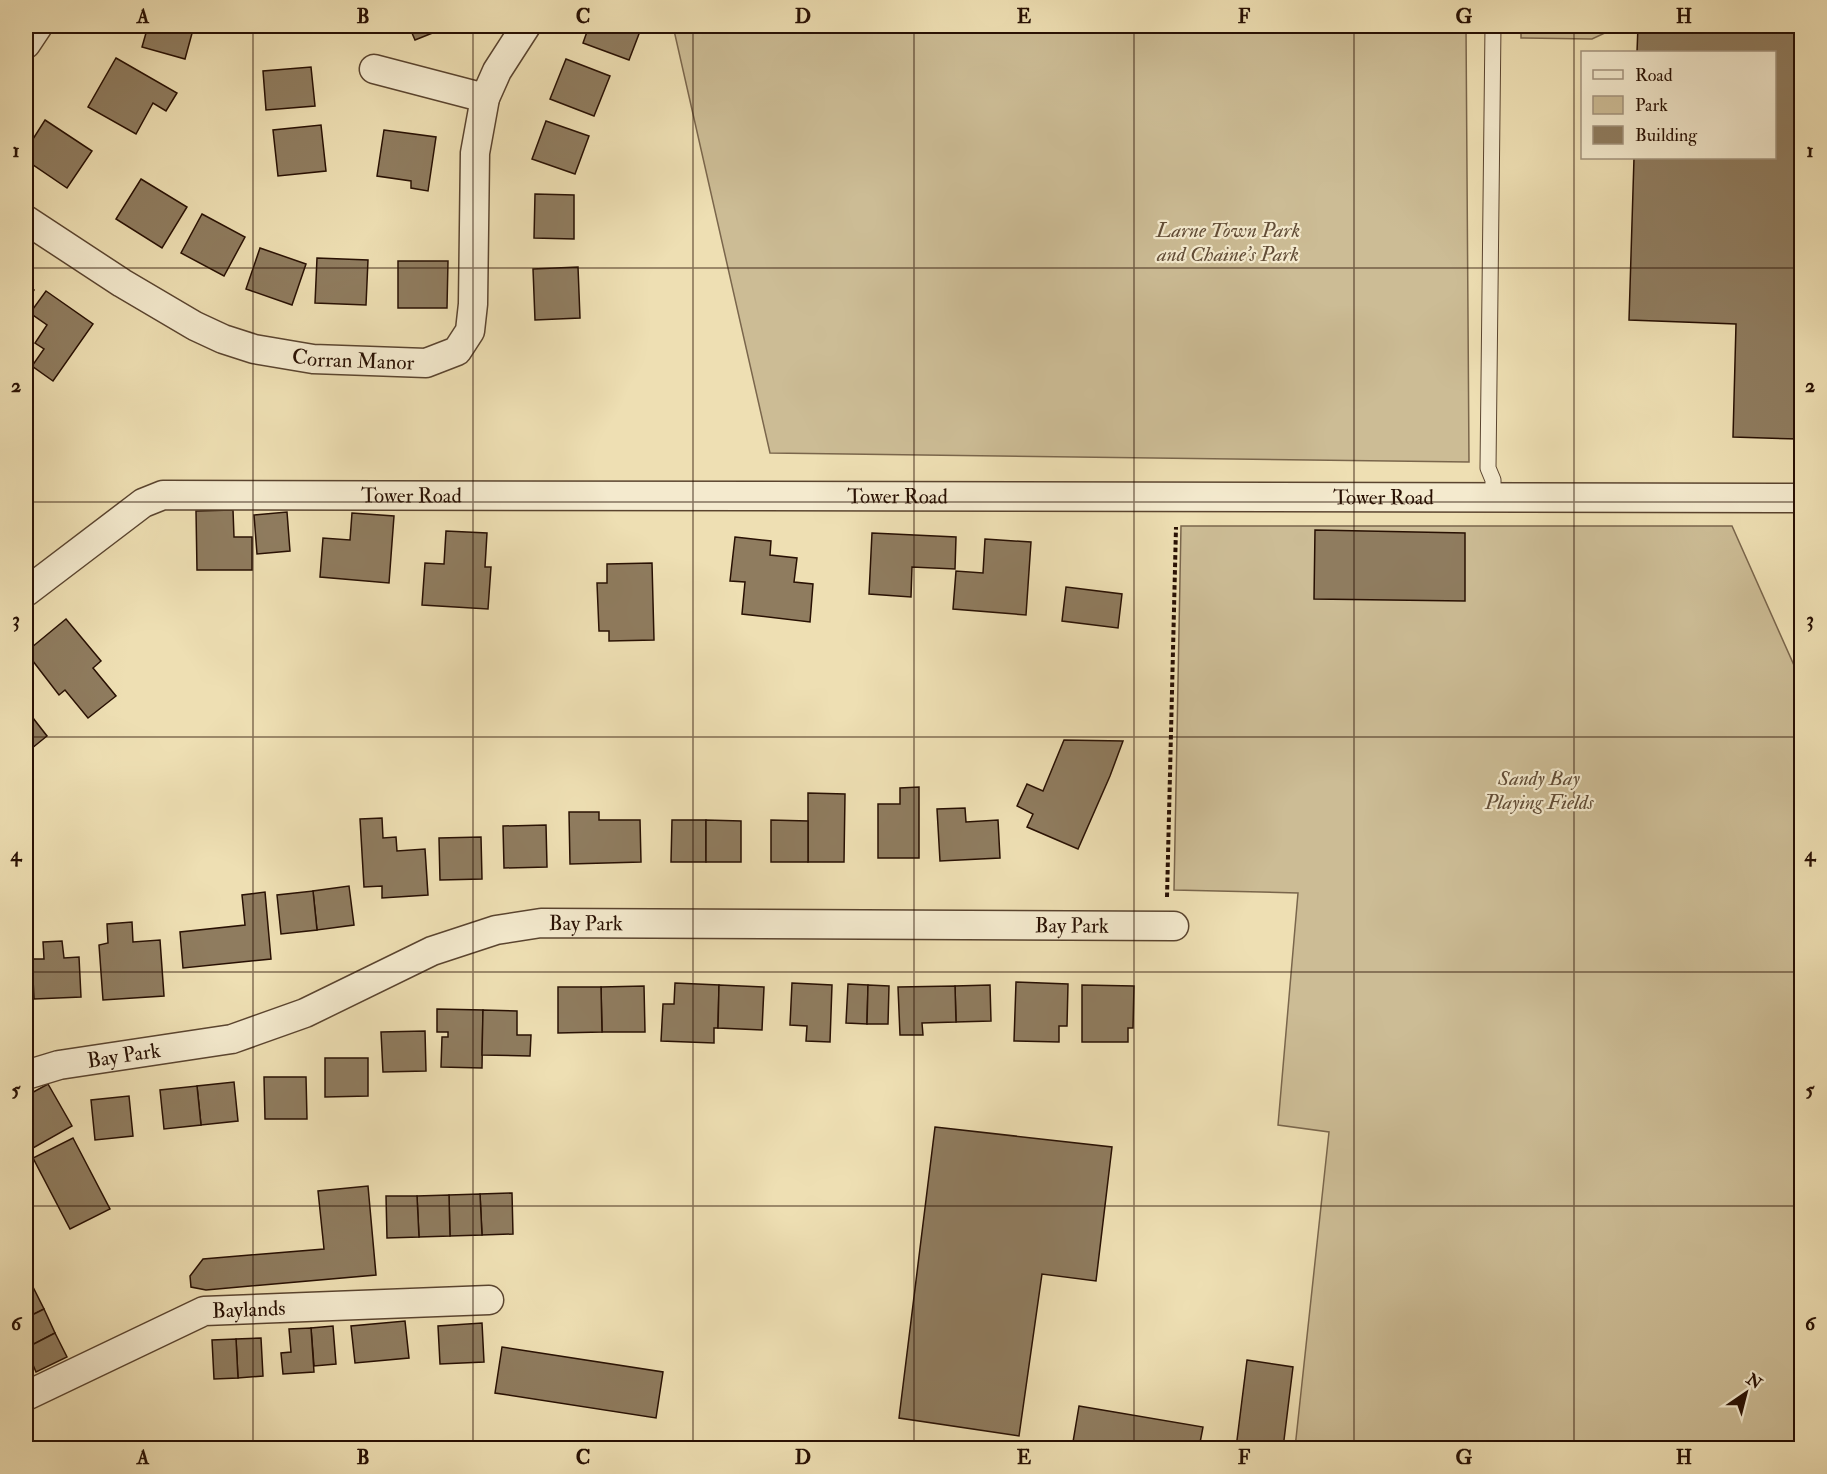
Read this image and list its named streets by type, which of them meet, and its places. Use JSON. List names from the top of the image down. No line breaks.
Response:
{"streets":{"street":["Corran Manor","Tower Road","Bay Park","Baylands"]},"parks":["Larne Town Park and Chaine's Park","Sandy Bay Playing Fields"],"legend":["Road","Park","Building"],"north":"top right","grid":{"columns":["A","B","C","D","E","F","G","H"],"rows":["1","2","3","4","5","6"]}}
